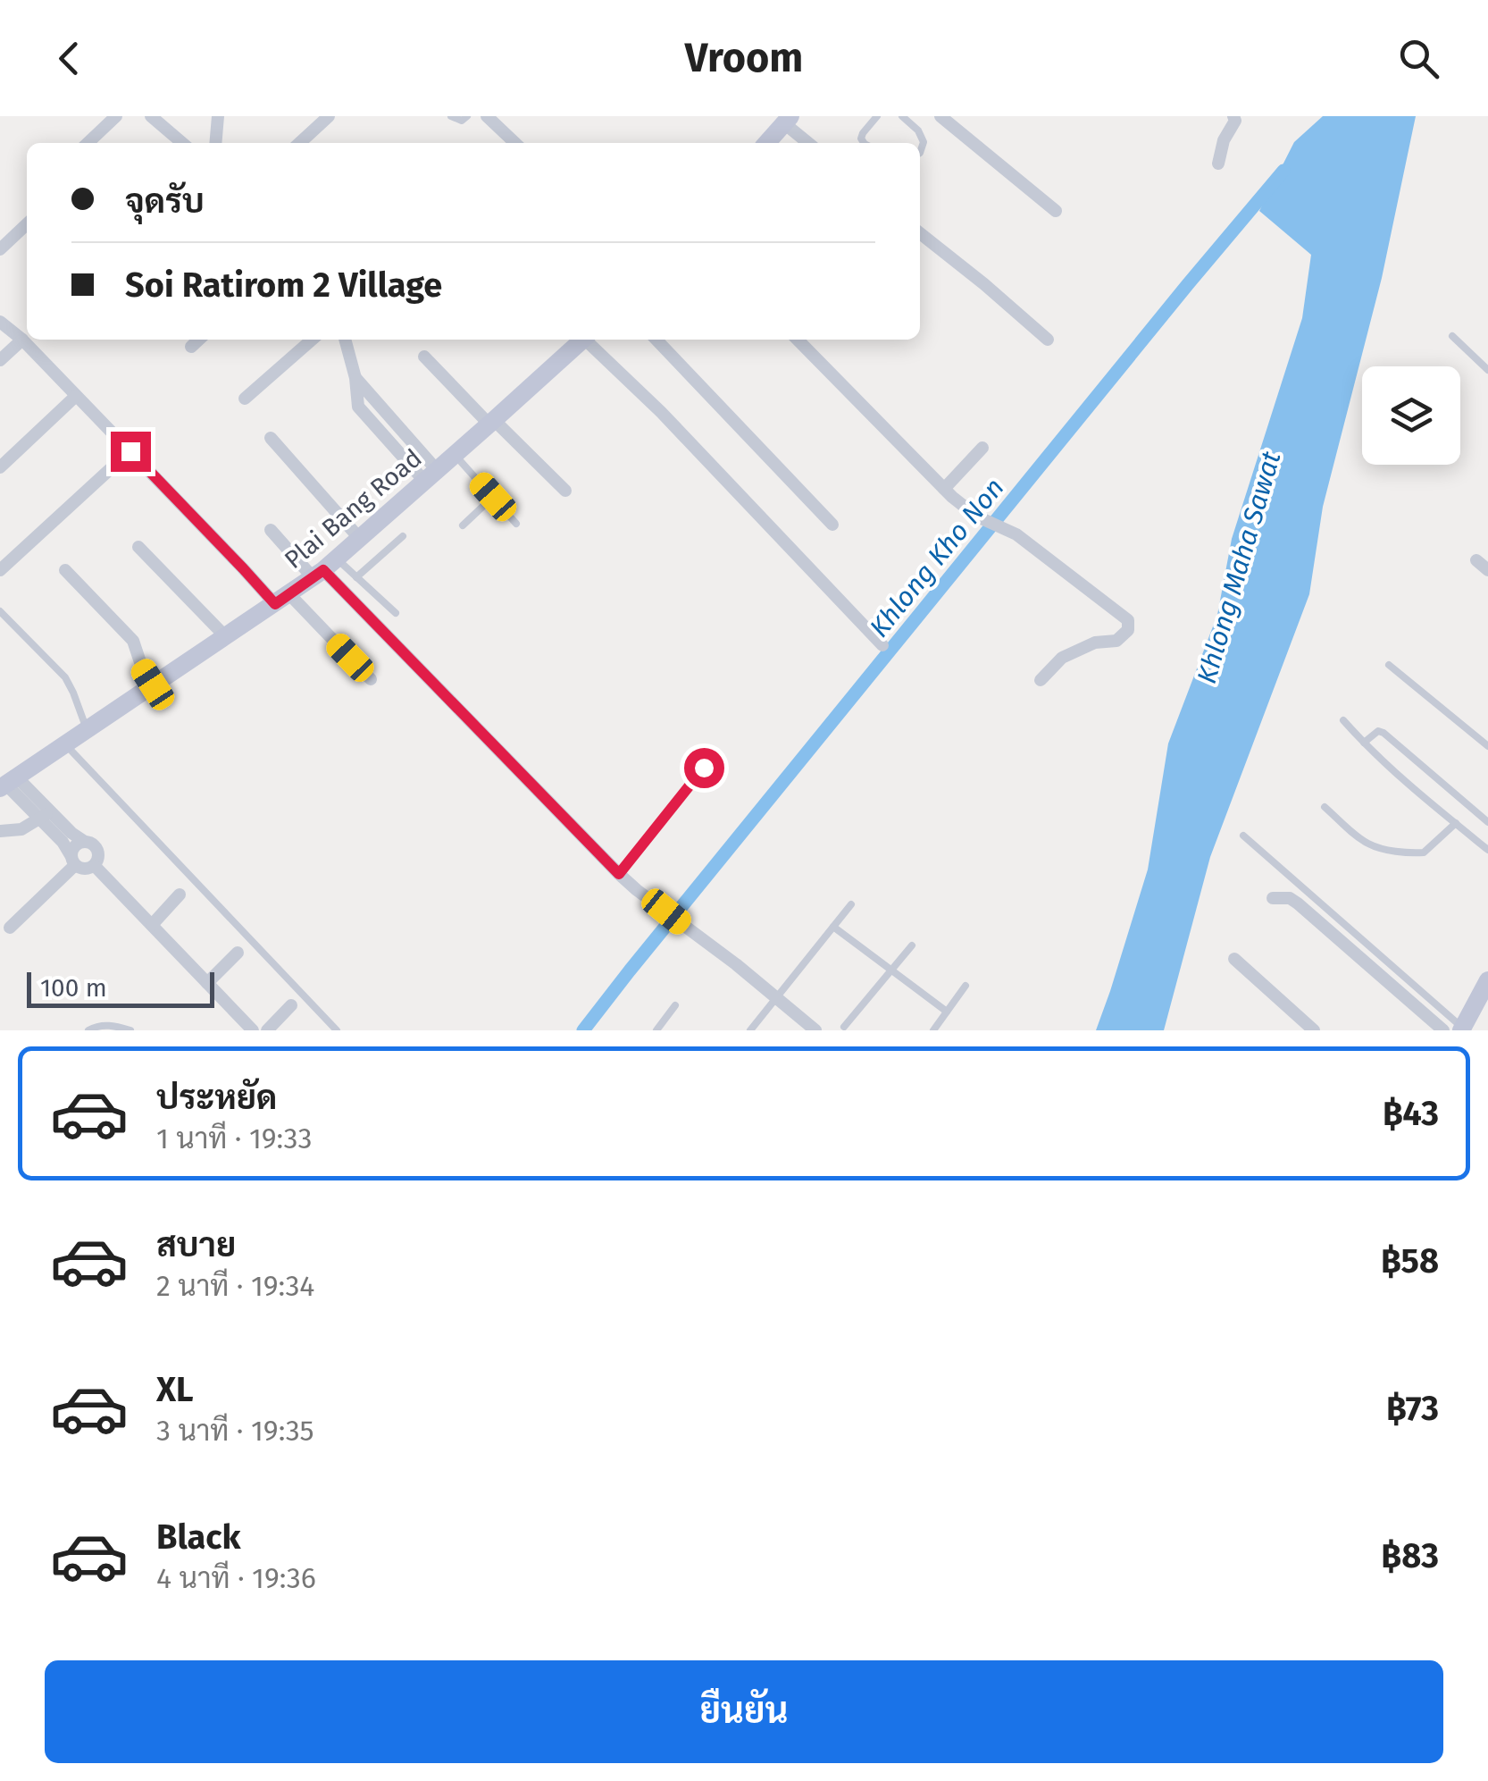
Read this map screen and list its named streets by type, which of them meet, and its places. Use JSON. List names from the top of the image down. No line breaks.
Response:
{"streets":{"street":["Plai Bang Road"]},"water":["Khlong Kho Non","Khlong Maha Sawat"],"scale_bar":"100 m","page":{"header":"Vroom","banner":["จุดรับ","Soi Ratirom 2 Village"],"scale":"100 m","list":[{"name":"ประหยัด","note":"1 นาที · 19:33","value":"฿43"},{"name":"สบาย","note":"2 นาที · 19:34","value":"฿58"},{"name":"XL","note":"3 นาที · 19:35","value":"฿73"},{"name":"Black","note":"4 นาที · 19:36","value":"฿83"}],"buttons":"ยืนยัน"}}
